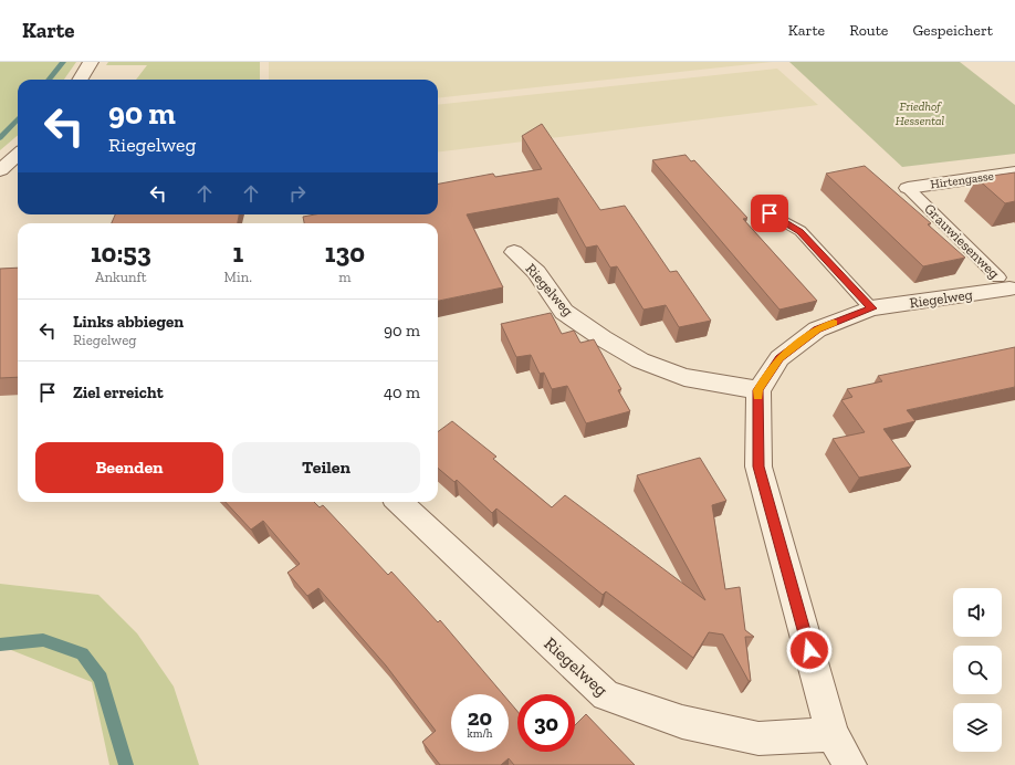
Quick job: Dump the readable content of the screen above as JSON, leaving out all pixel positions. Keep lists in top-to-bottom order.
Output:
{
  "streets": {
    "street": ["Hirtengasse", "Riegelweg"],
    "lane": ["Grauwiesenweg"]
  },
  "crossings": [
    ["Hirtengasse", "Grauwiesenweg"],
    ["Grauwiesenweg", "Riegelweg"]
  ],
  "parks": ["Friedhof Hessental"],
  "page": {
    "header": "Karte",
    "nav": ["Karte", "Route", "Gespeichert"],
    "turn": ["90 m", "Riegelweg"],
    "eta": [
      "10:53",
      "Ankunft",
      "1",
      "Min.",
      "130",
      "m"
    ],
    "list": [
      {
        "name": "Links abbiegen",
        "note": "Riegelweg",
        "value": "90 m"
      },
      {
        "name": "Ziel erreicht",
        "value": "40 m"
      }
    ],
    "buttons": ["Beenden", "Teilen"],
    "speed": "20 km/h",
    "limit": "30"
  }
}
